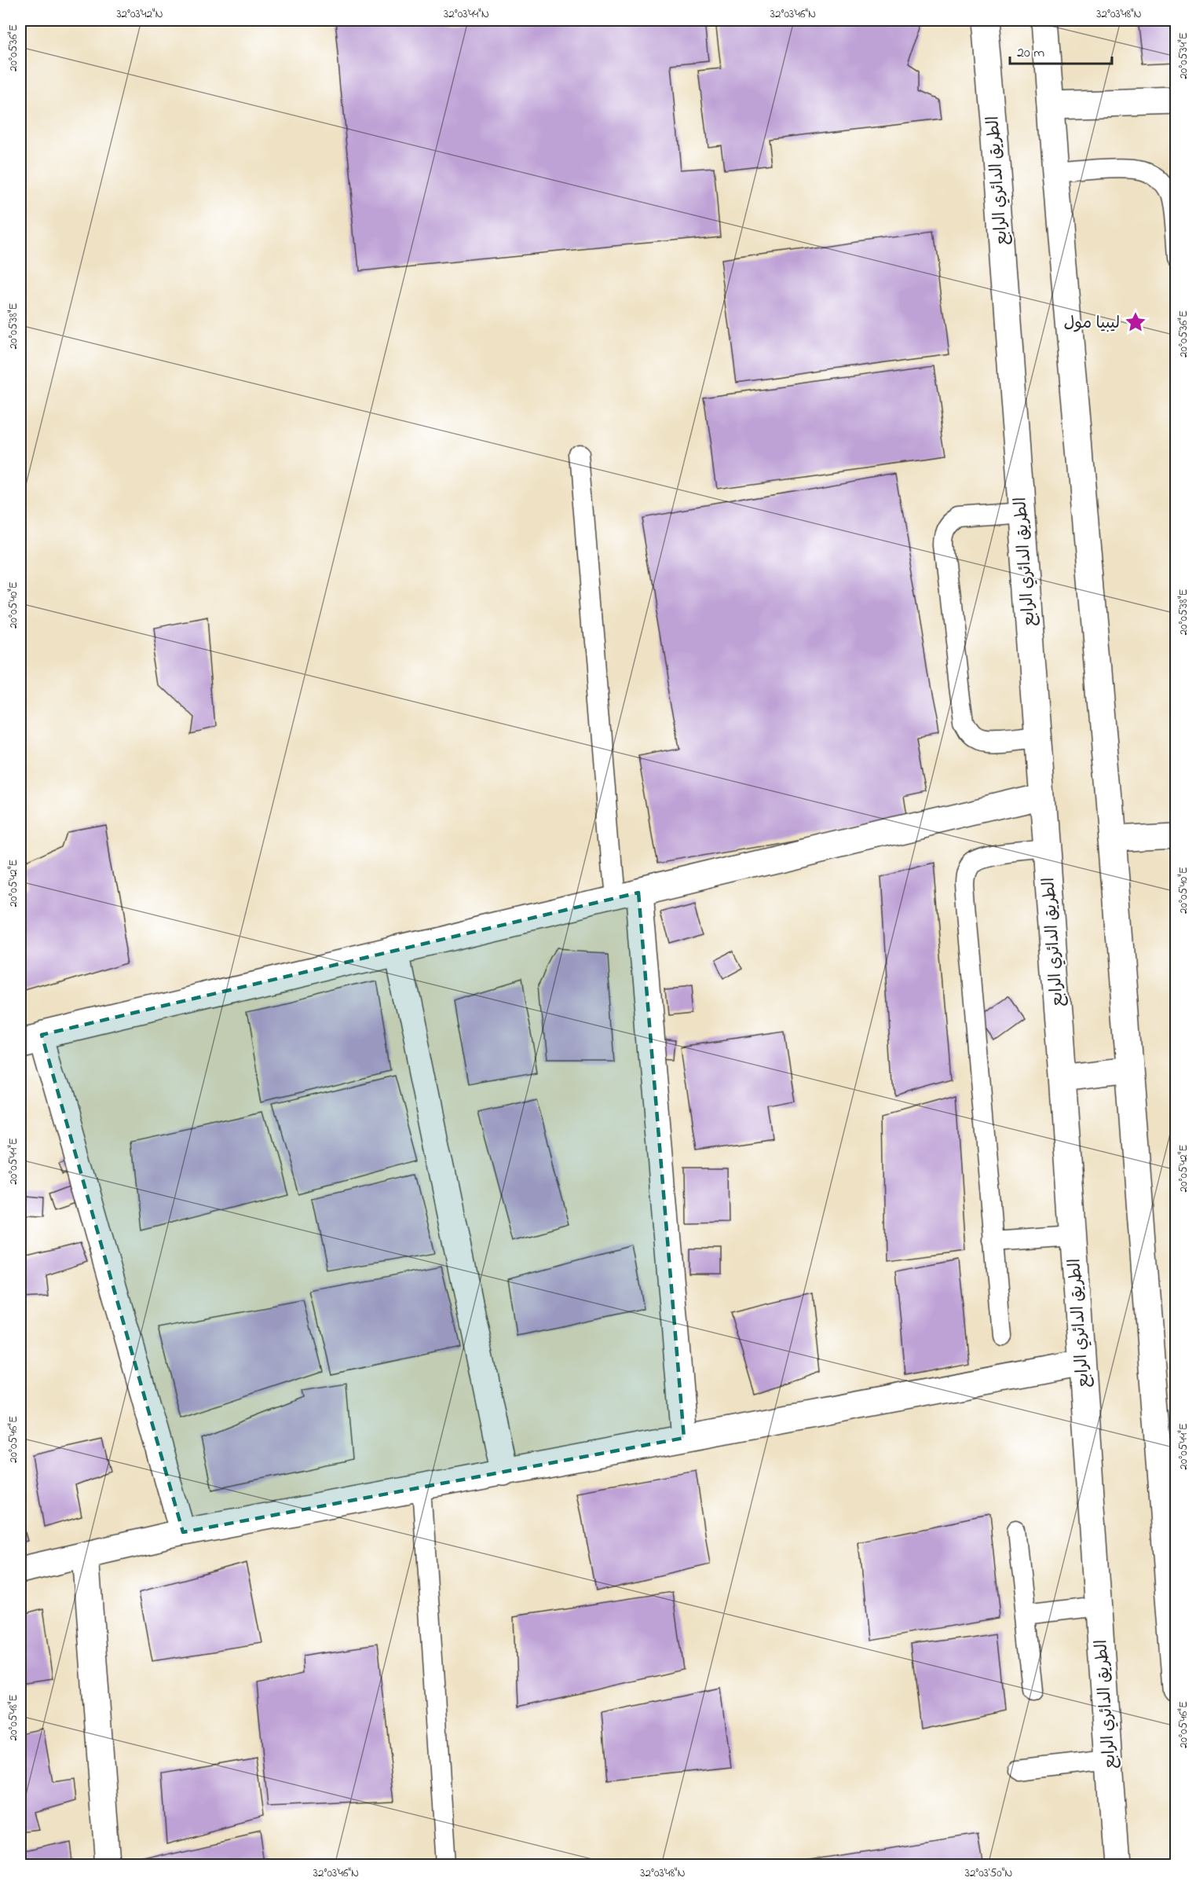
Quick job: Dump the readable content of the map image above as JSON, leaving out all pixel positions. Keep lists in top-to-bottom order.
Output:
{
  "streets": {
    "street": ["الطريق الدائري الرابع"]
  },
  "places": {
    "place": ["ليبيا مول"]
  },
  "scale_bar": "20 m",
  "coordinates": [
    "32°03'42\"N",
    "32°03'44\"N",
    "32°03'46\"N",
    "32°03'48\"N",
    "20°05'36\"E",
    "20°05'34\"E",
    "20°05'38\"E",
    "20°05'40\"E",
    "20°05'42\"E",
    "20°05'44\"E",
    "20°05'46\"E",
    "20°05'48\"E",
    "32°03'50\"N"
  ]
}
